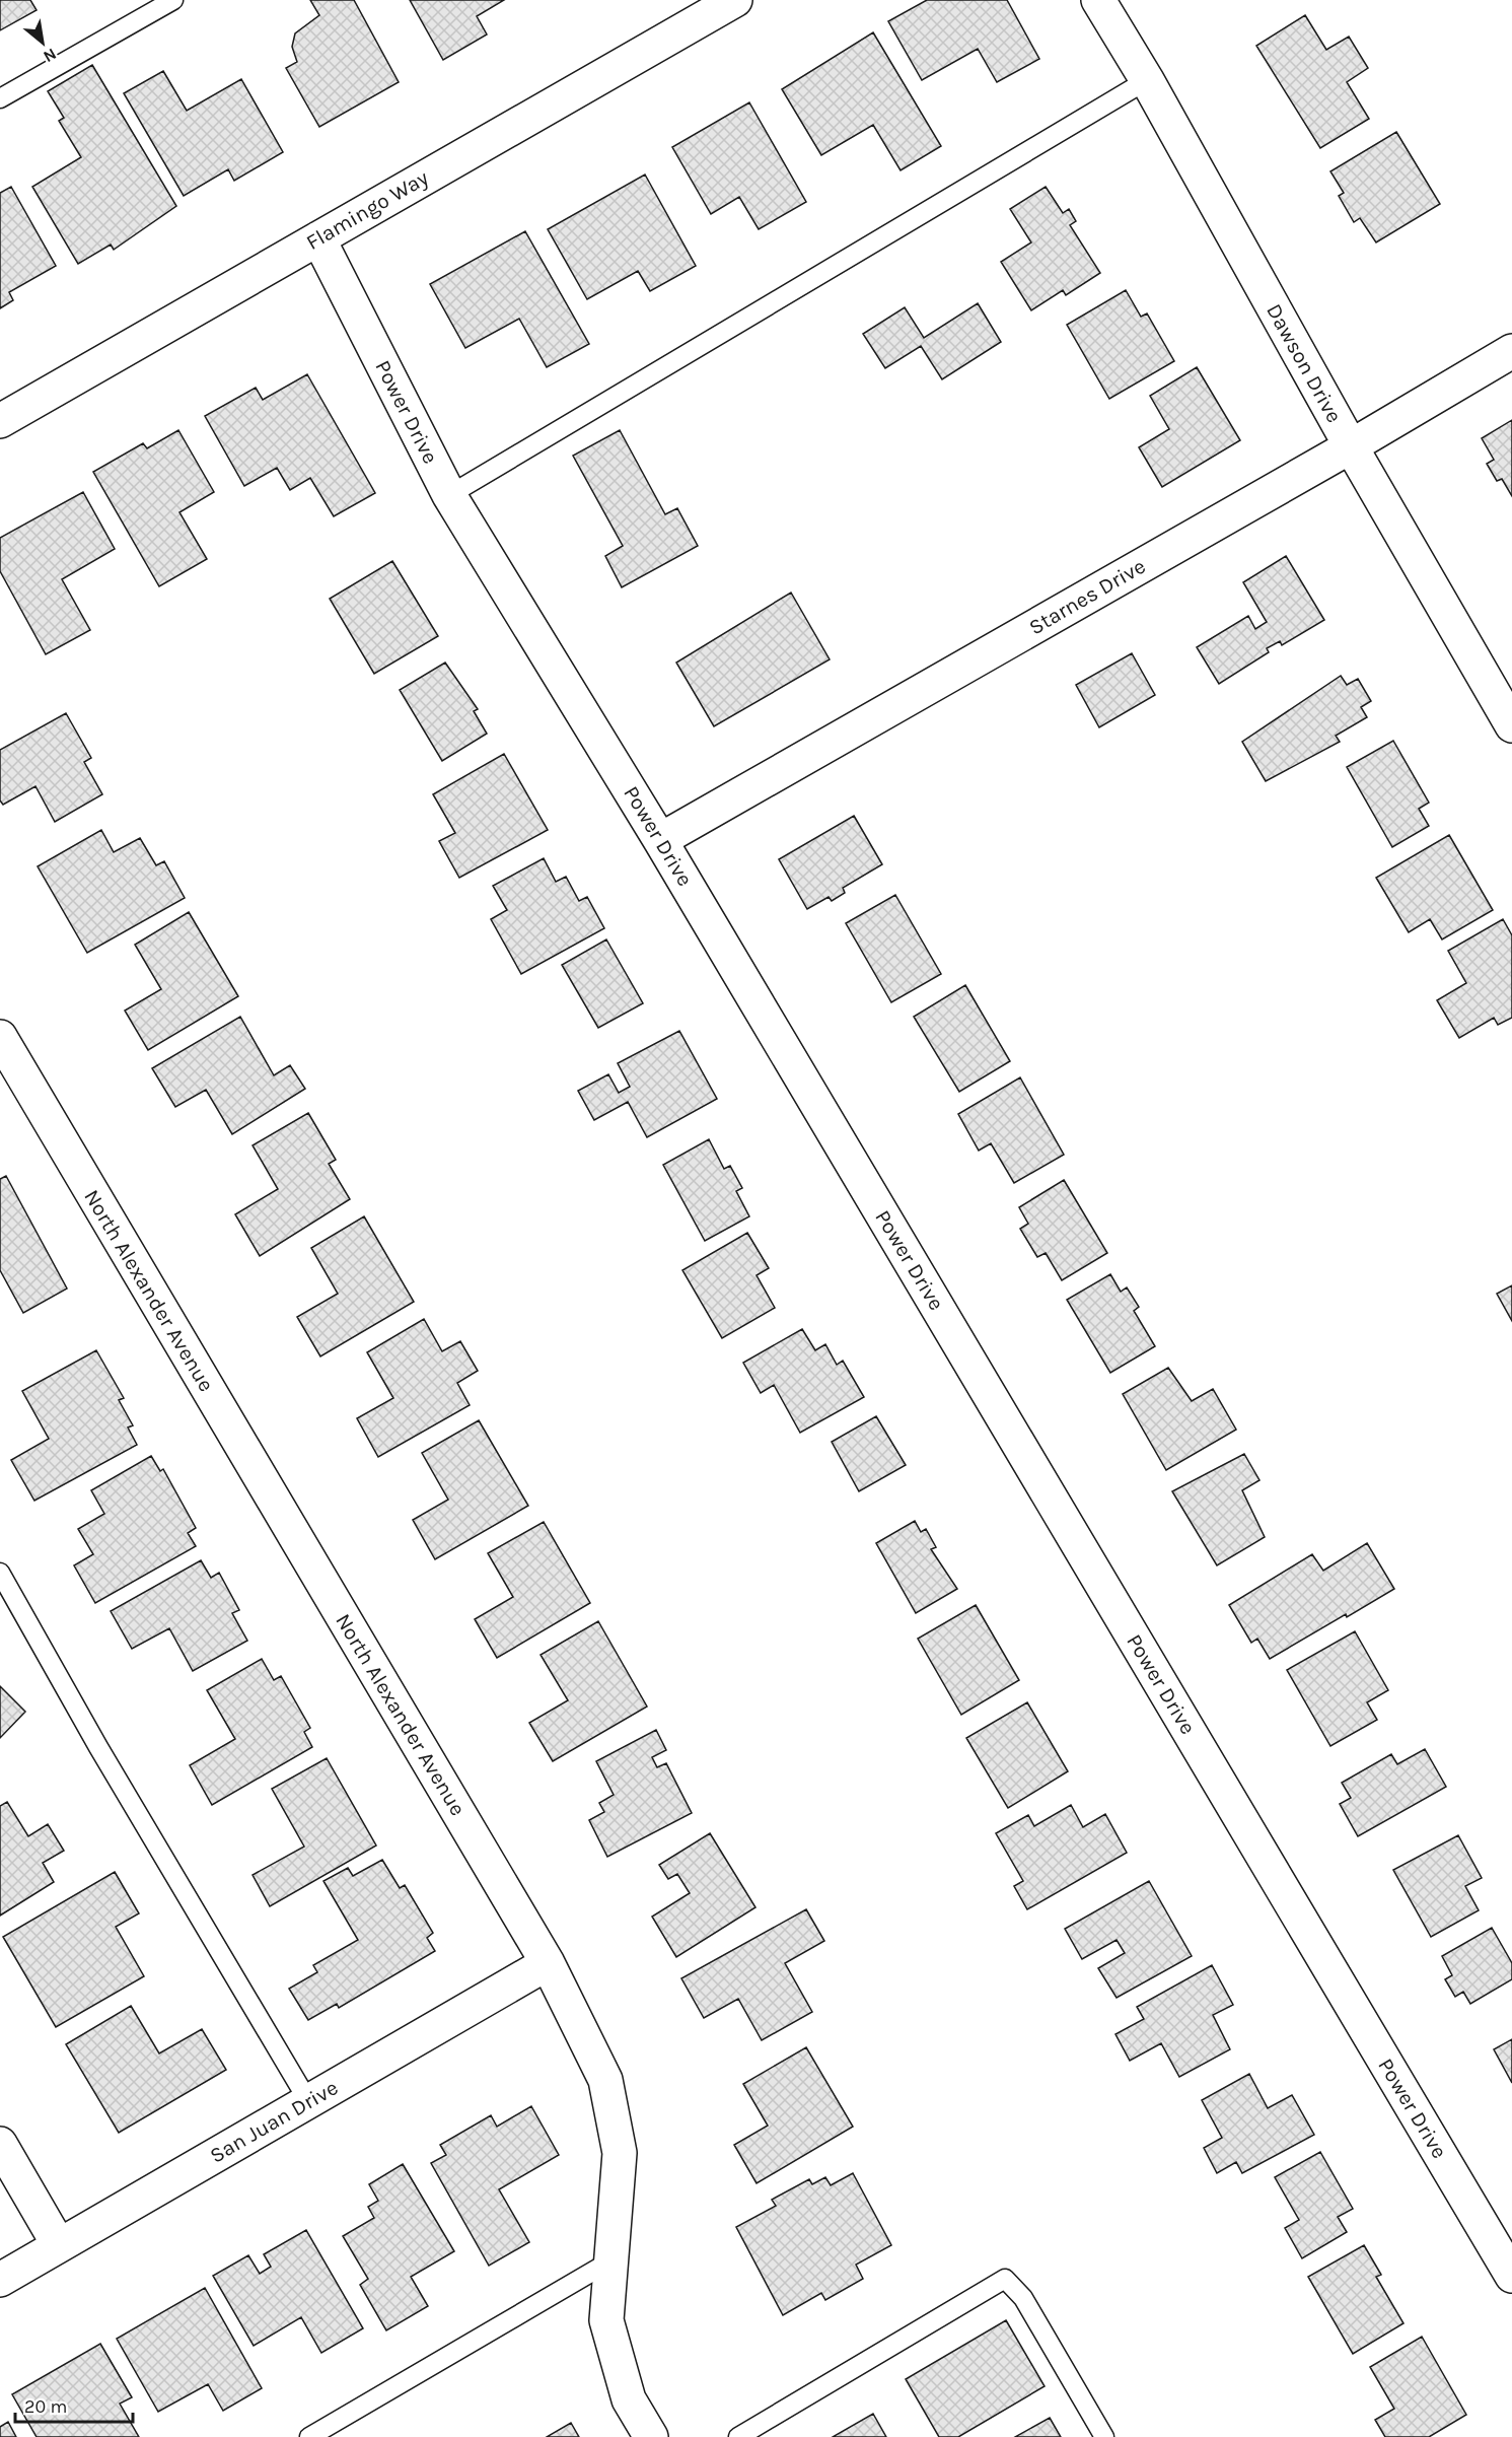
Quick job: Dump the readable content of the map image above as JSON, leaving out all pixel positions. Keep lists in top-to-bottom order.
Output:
{
  "streets": {
    "street": [
      "Flamingo Way",
      "Dawson Drive",
      "Power Drive",
      "Starnes Drive",
      "North Alexander Avenue",
      "San Juan Drive"
    ]
  },
  "crossings": [
    ["Flamingo Way", "Power Drive"],
    ["Dawson Drive", "Starnes Drive"],
    ["Power Drive", "Starnes Drive"],
    ["North Alexander Avenue", "San Juan Drive"]
  ],
  "scale_bar": "20 m",
  "north": "bottom right"
}
